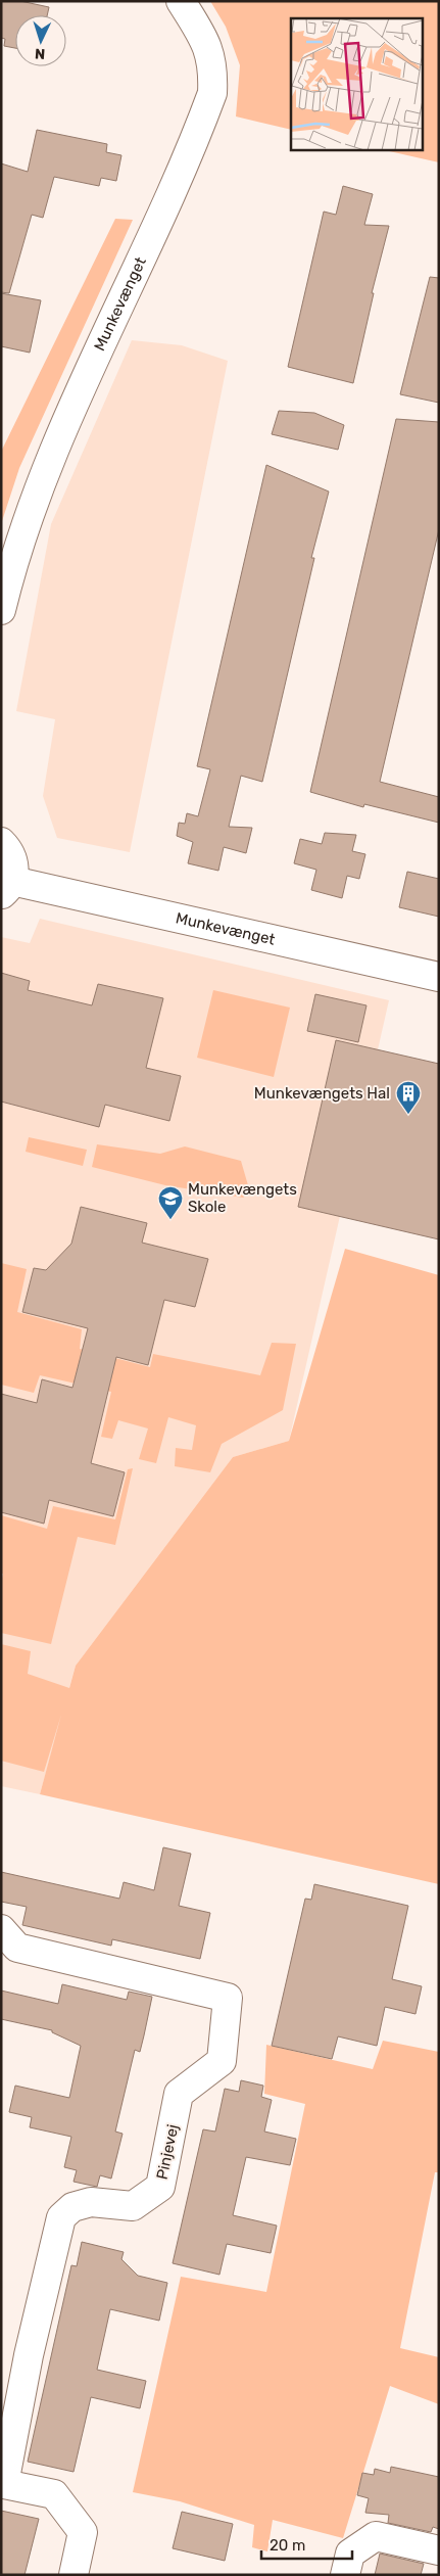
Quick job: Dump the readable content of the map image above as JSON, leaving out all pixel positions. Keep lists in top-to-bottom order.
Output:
{
  "streets": {
    "street": ["Munkevænget", "Pinjevej"]
  },
  "places": {
    "building": ["Munkevængets Hal"],
    "school or university": ["Munkevængets Skole"]
  },
  "scale_bar": "20 m",
  "north": "bottom"
}
